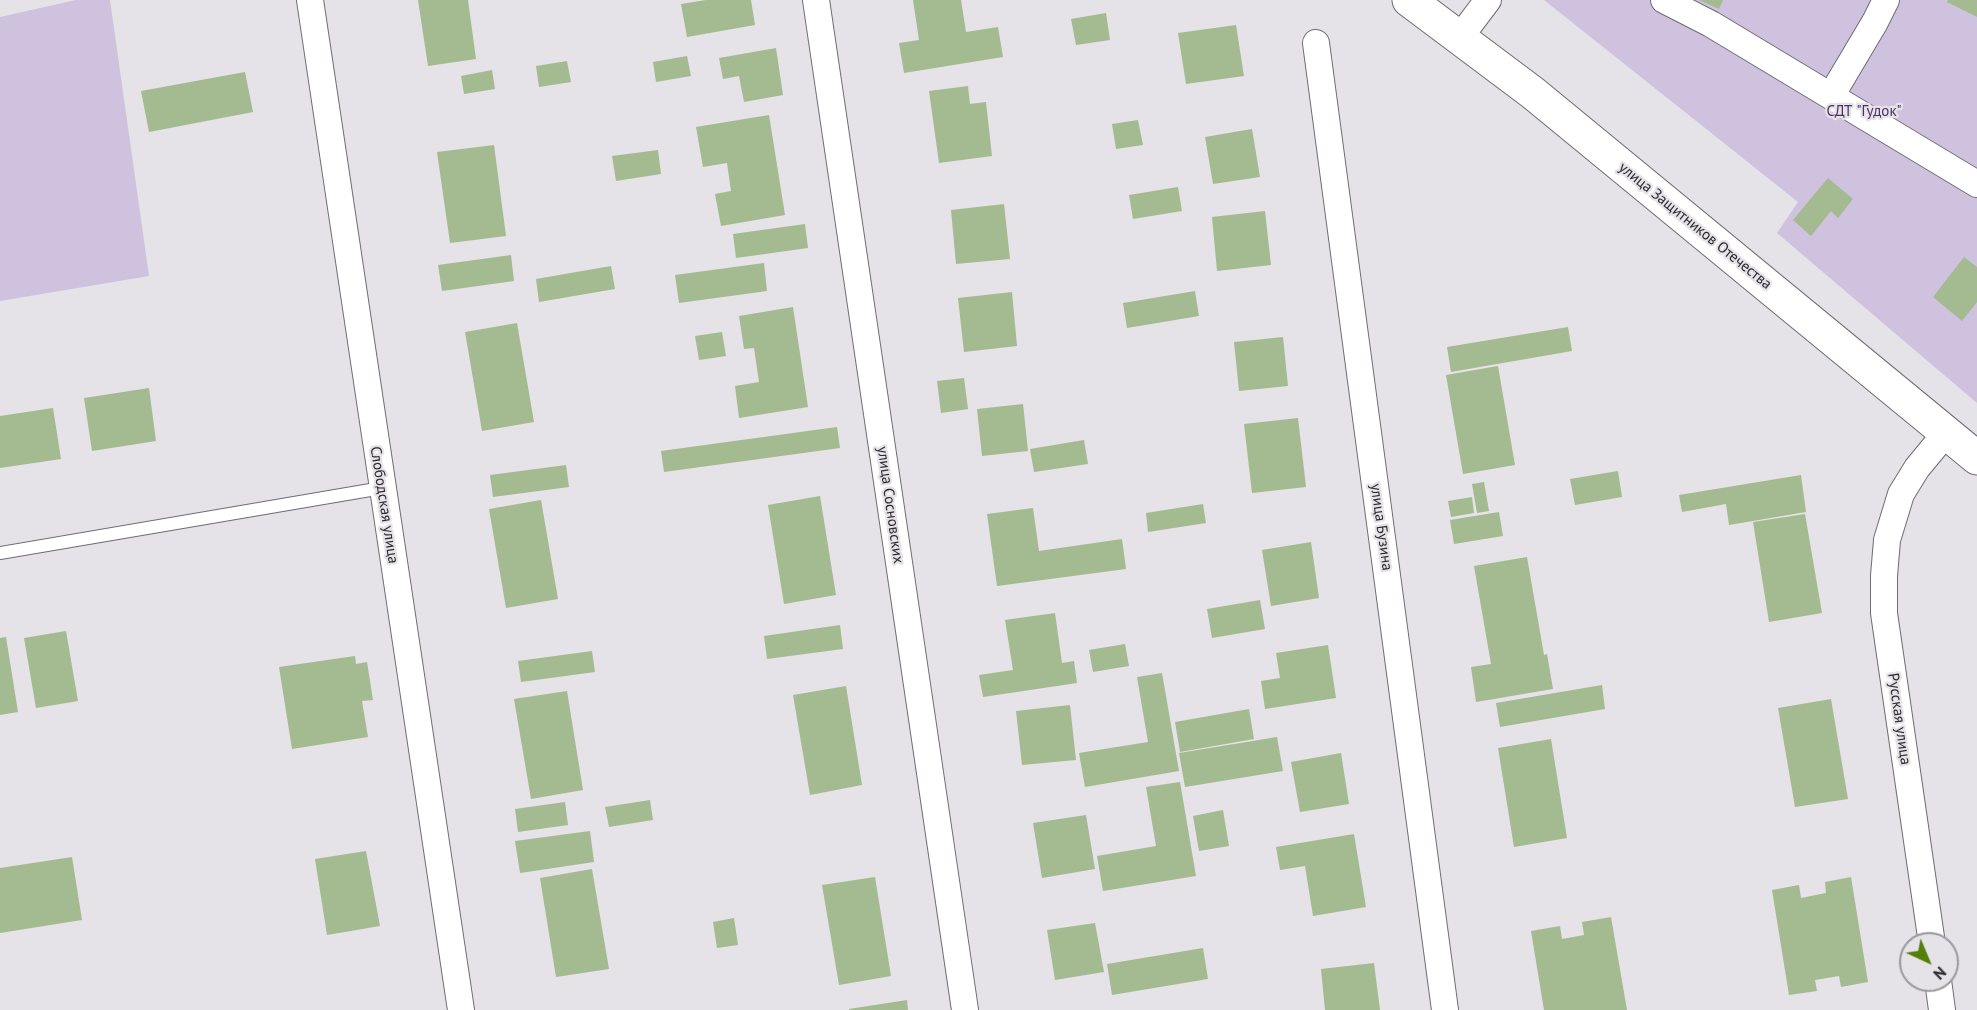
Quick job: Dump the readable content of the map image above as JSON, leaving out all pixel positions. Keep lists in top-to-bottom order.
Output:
{
  "streets": {
    "main road": ["улица Защитников Отечества"],
    "street": [
      "Слободская улица",
      "улица Сосновских",
      "улица Бузина",
      "Русская улица"
    ]
  },
  "crossings": [
    ["улица Защитников Отечества", "Русская улица"]
  ],
  "parks": ["СДТ \"Гудок\""],
  "north": "bottom right"
}
